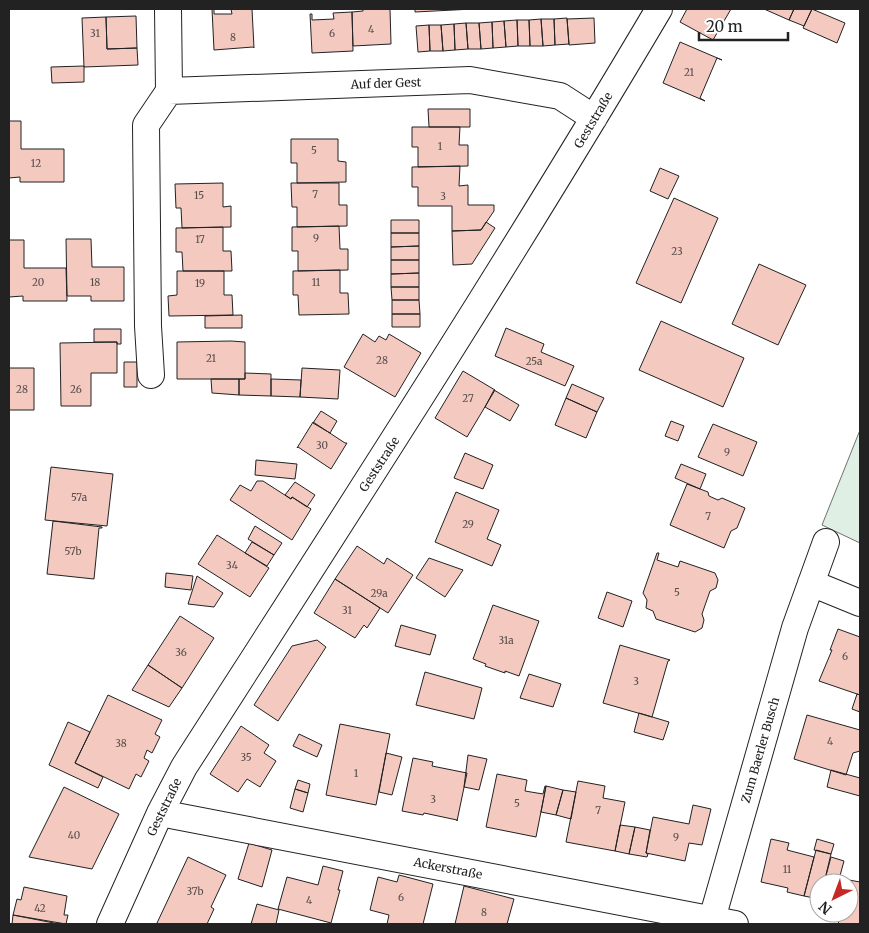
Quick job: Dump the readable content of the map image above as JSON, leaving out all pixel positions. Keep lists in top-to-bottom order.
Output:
{
  "streets": {
    "street": [
      "Auf der Gest",
      "Geststraße",
      "Zum Baerler Busch",
      "Ackerstraße"
    ]
  },
  "crossings": [
    ["Auf der Gest", "Geststraße"],
    ["Geststraße", "Ackerstraße"],
    ["Zum Baerler Busch", "Ackerstraße"]
  ],
  "house_numbers": [
    "4",
    "31",
    "6",
    "8",
    "21",
    "1",
    "5",
    "12",
    "7",
    "15",
    "3",
    "9",
    "17",
    "23",
    "20",
    "18",
    "11",
    "19",
    "21",
    "28",
    "25a",
    "28",
    "26",
    "27",
    "30",
    "9",
    "57a",
    "7",
    "29",
    "57b",
    "34",
    "5",
    "29a",
    "31",
    "31a",
    "36",
    "6",
    "3",
    "4",
    "38",
    "35",
    "1",
    "3",
    "5",
    "7",
    "40",
    "9",
    "11",
    "37b",
    "6",
    "4",
    "42",
    "8"
  ],
  "scale_bar": "20 m",
  "north": "bottom left"
}
